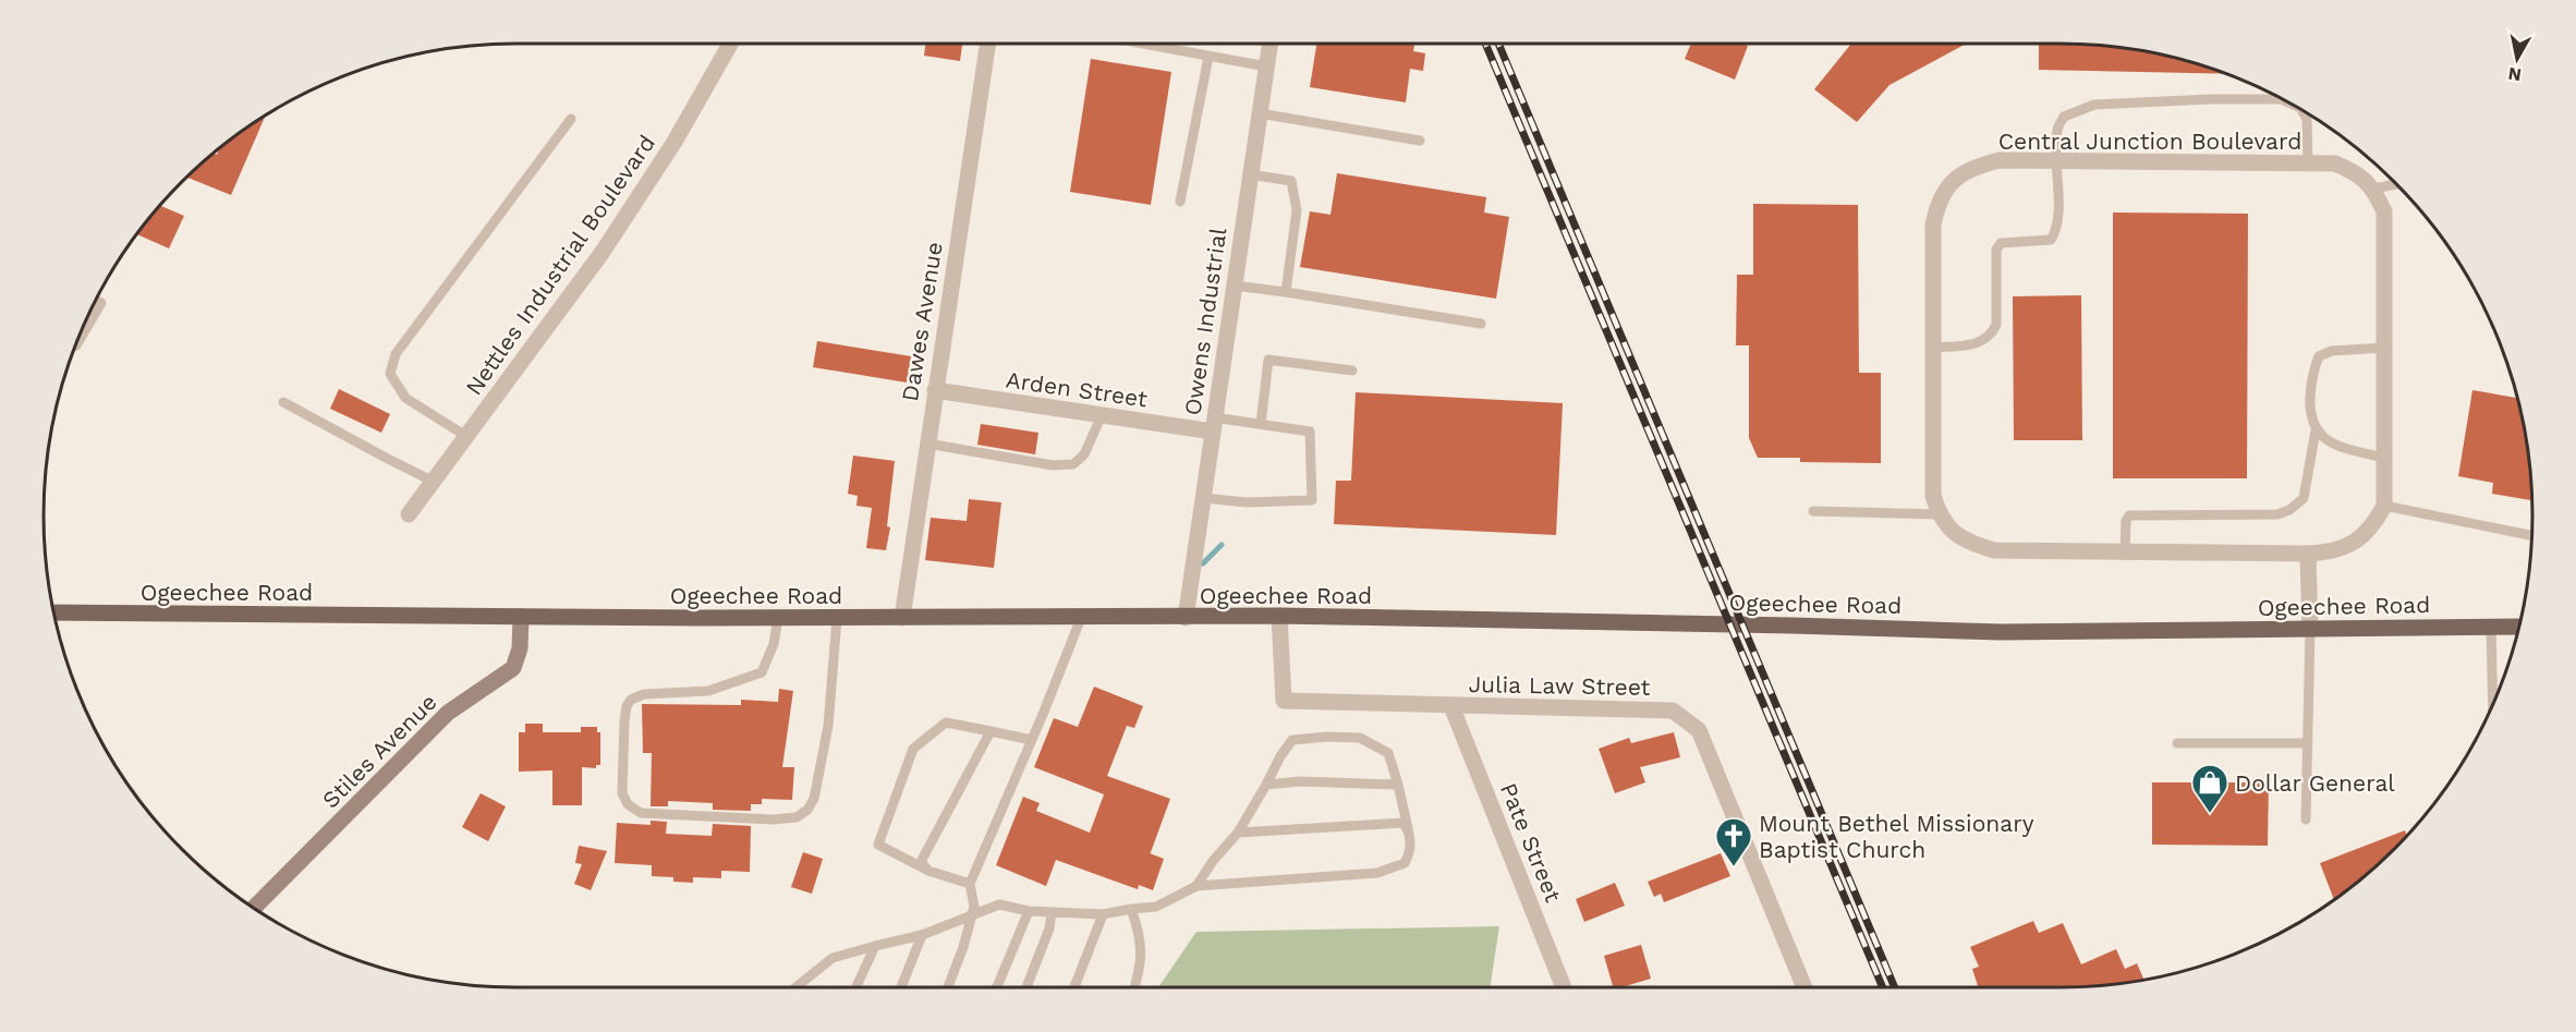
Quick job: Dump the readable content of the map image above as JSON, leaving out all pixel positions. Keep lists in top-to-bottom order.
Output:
{
  "streets": {
    "main road": ["Ogeechee Road"],
    "street": [
      "Central Junction Boulevard",
      "Nettles Industrial Boulevard",
      "Dawes Avenue",
      "Owens Industrial",
      "Arden Street",
      "Julia Law Street",
      "Stiles Avenue",
      "Pate Street"
    ]
  },
  "crossings": [
    ["Dawes Avenue", "Arden Street"],
    ["Dawes Avenue", "Ogeechee Road"],
    ["Owens Industrial", "Arden Street"],
    ["Owens Industrial", "Ogeechee Road"],
    ["Ogeechee Road", "Julia Law Street"],
    ["Ogeechee Road", "Stiles Avenue"],
    ["Julia Law Street", "Pate Street"]
  ],
  "places": {
    "shop": ["Dollar General"],
    "church": ["Mount Bethel Missionary Baptist Church"]
  },
  "north": "bottom"
}
